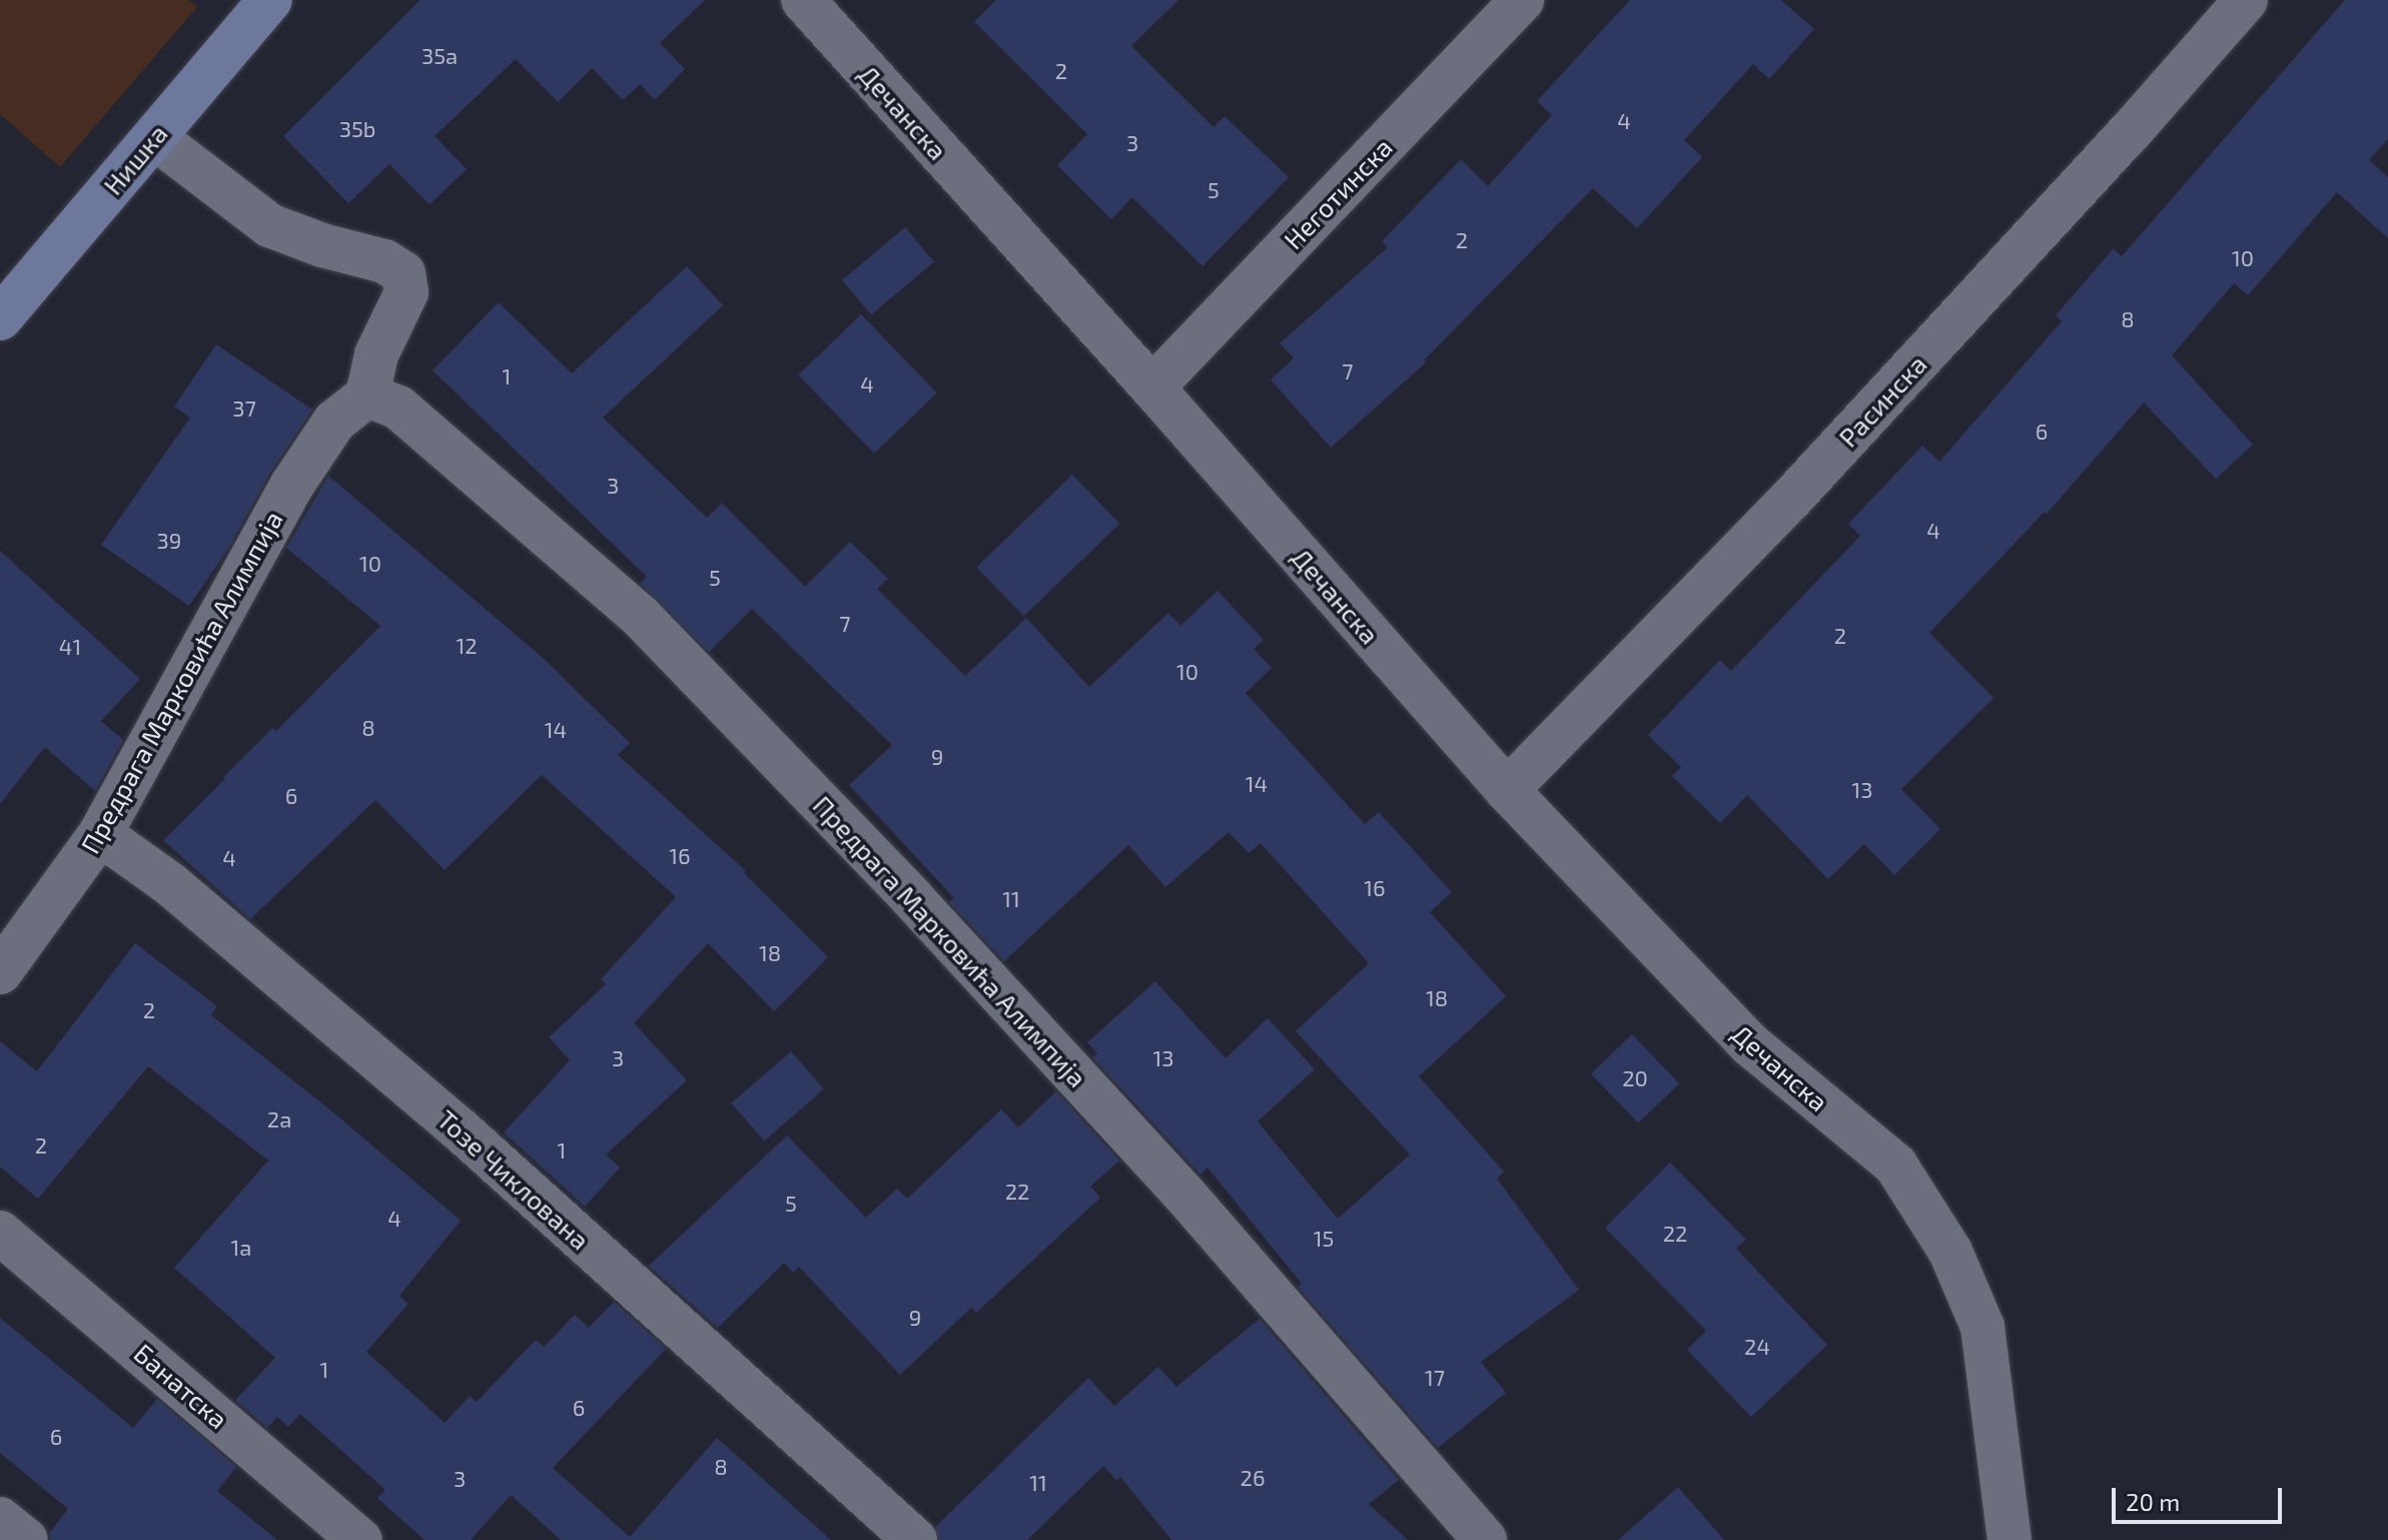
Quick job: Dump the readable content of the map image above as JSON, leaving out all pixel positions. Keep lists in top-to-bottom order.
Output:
{
  "streets": {
    "main road": ["Нишка"],
    "street": [
      "Дечанска",
      "Неготинска",
      "Расинска",
      "Предрага Марковића Алимпија",
      "Тозе Чиклована",
      "Банатска"
    ]
  },
  "crossings": [
    ["Дечанска", "Неготинска"],
    ["Дечанска", "Расинска"],
    ["Предрага Марковића Алимпија", "Тозе Чиклована"]
  ],
  "house_numbers": [
    "35a",
    "2",
    "4",
    "35b",
    "3",
    "5",
    "2",
    "10",
    "8",
    "7",
    "1",
    "4",
    "37",
    "6",
    "3",
    "4",
    "39",
    "10",
    "5",
    "7",
    "2",
    "12",
    "41",
    "10",
    "8",
    "14",
    "9",
    "14",
    "13",
    "6",
    "16",
    "4",
    "16",
    "11",
    "18",
    "18",
    "2",
    "3",
    "13",
    "20",
    "2a",
    "2",
    "1",
    "22",
    "5",
    "4",
    "22",
    "15",
    "1a",
    "9",
    "24",
    "1",
    "17",
    "6",
    "6",
    "8",
    "26",
    "3",
    "11"
  ],
  "scale_bar": "20 m"
}
